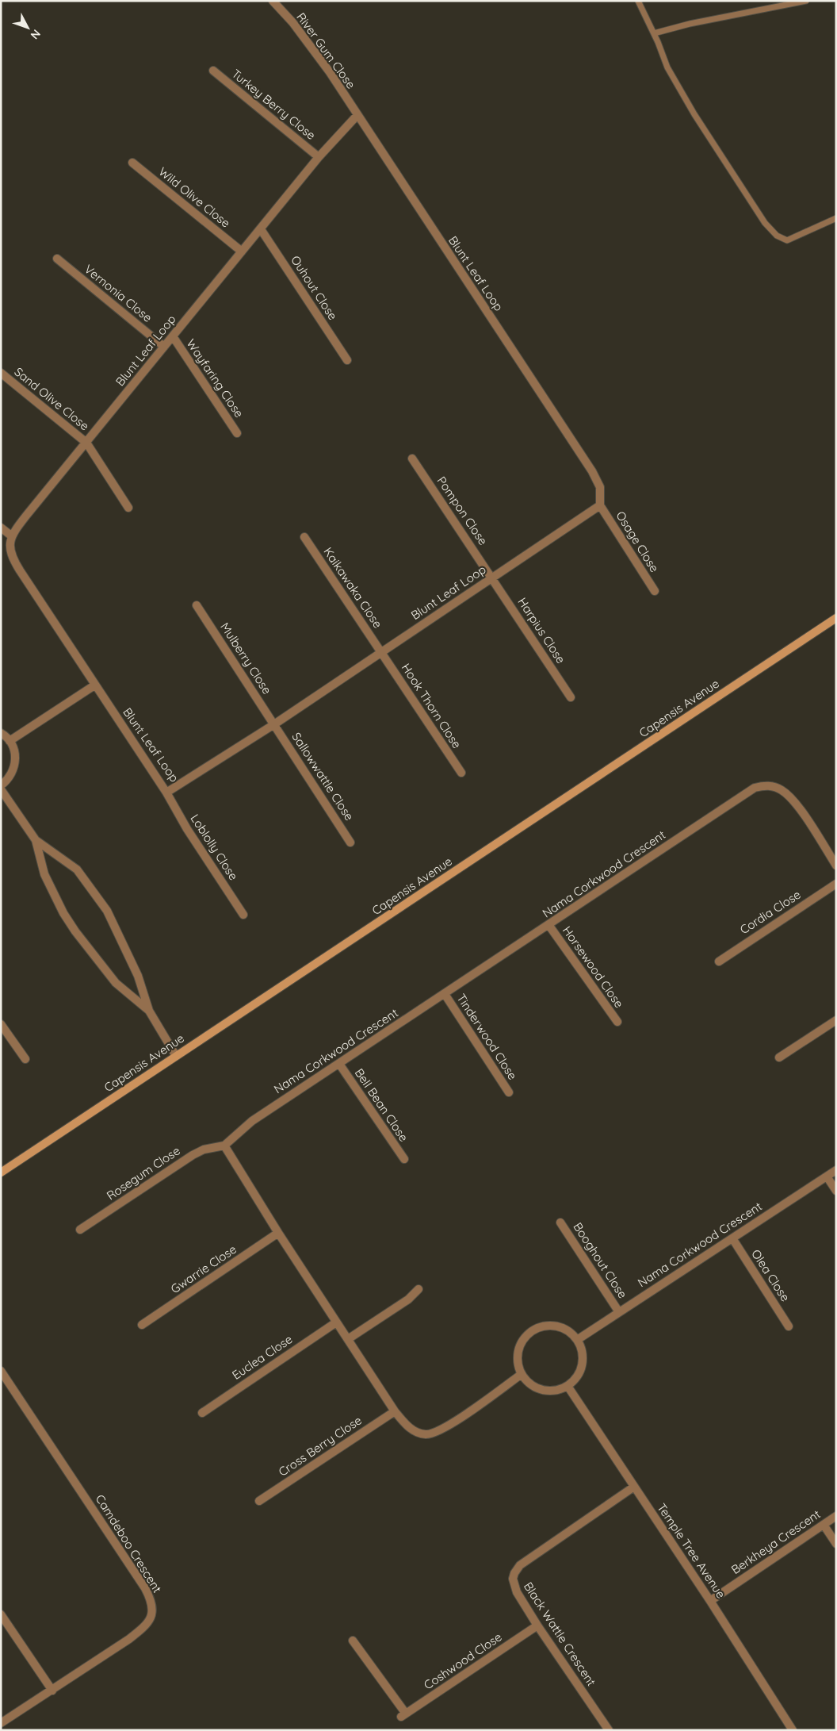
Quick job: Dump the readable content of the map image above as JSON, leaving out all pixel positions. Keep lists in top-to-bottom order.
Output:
{
  "streets": {
    "street": [
      "River Gum Close",
      "Turkey Berry Close",
      "Wild Olive Close",
      "Blunt Leaf Loop",
      "Ouhout Close",
      "Vernonia Close",
      "Wayfaring Close",
      "Sand Olive Close",
      "Pompon Close",
      "Osage Close",
      "Kaikawaka Close",
      "Harpius Close",
      "Mulberry Close",
      "Hook Thorn Close",
      "Capensis Avenue",
      "Sallowwattle Close",
      "Loblolly Close",
      "Nama Corkwood Crescent",
      "Cordia Close",
      "Horsewood Close",
      "Tinderwood Close",
      "Bell Bean Close",
      "Rosegum Close",
      "Booghout Close",
      "Gwarrie Close",
      "Olea Close",
      "Euclea Close",
      "Cross Berry Close",
      "Berkheya Crescent",
      "Camdeboo Crescent",
      "Temple Tree Avenue",
      "Black Wattle Crescent",
      "Coshwood Close"
    ]
  },
  "crossings": [
    ["River Gum Close", "Blunt Leaf Loop"],
    ["Turkey Berry Close", "Blunt Leaf Loop"],
    ["Wild Olive Close", "Blunt Leaf Loop"],
    ["Blunt Leaf Loop", "Ouhout Close"],
    ["Blunt Leaf Loop", "Vernonia Close"],
    ["Blunt Leaf Loop", "Wayfaring Close"],
    ["Blunt Leaf Loop", "Sand Olive Close"],
    ["Blunt Leaf Loop", "Pompon Close"],
    ["Blunt Leaf Loop", "Osage Close"],
    ["Blunt Leaf Loop", "Kaikawaka Close"],
    ["Blunt Leaf Loop", "Harpius Close"],
    ["Blunt Leaf Loop", "Mulberry Close"],
    ["Blunt Leaf Loop", "Hook Thorn Close"],
    ["Blunt Leaf Loop", "Sallowwattle Close"],
    ["Blunt Leaf Loop", "Loblolly Close"],
    ["Pompon Close", "Harpius Close"],
    ["Kaikawaka Close", "Hook Thorn Close"],
    ["Mulberry Close", "Sallowwattle Close"],
    ["Nama Corkwood Crescent", "Horsewood Close"],
    ["Nama Corkwood Crescent", "Tinderwood Close"],
    ["Nama Corkwood Crescent", "Bell Bean Close"],
    ["Nama Corkwood Crescent", "Rosegum Close"],
    ["Nama Corkwood Crescent", "Booghout Close"],
    ["Nama Corkwood Crescent", "Olea Close"],
    ["Nama Corkwood Crescent", "Temple Tree Avenue"],
    ["Berkheya Crescent", "Temple Tree Avenue"],
    ["Temple Tree Avenue", "Black Wattle Crescent"],
    ["Black Wattle Crescent", "Coshwood Close"]
  ],
  "north": "bottom right"
}
